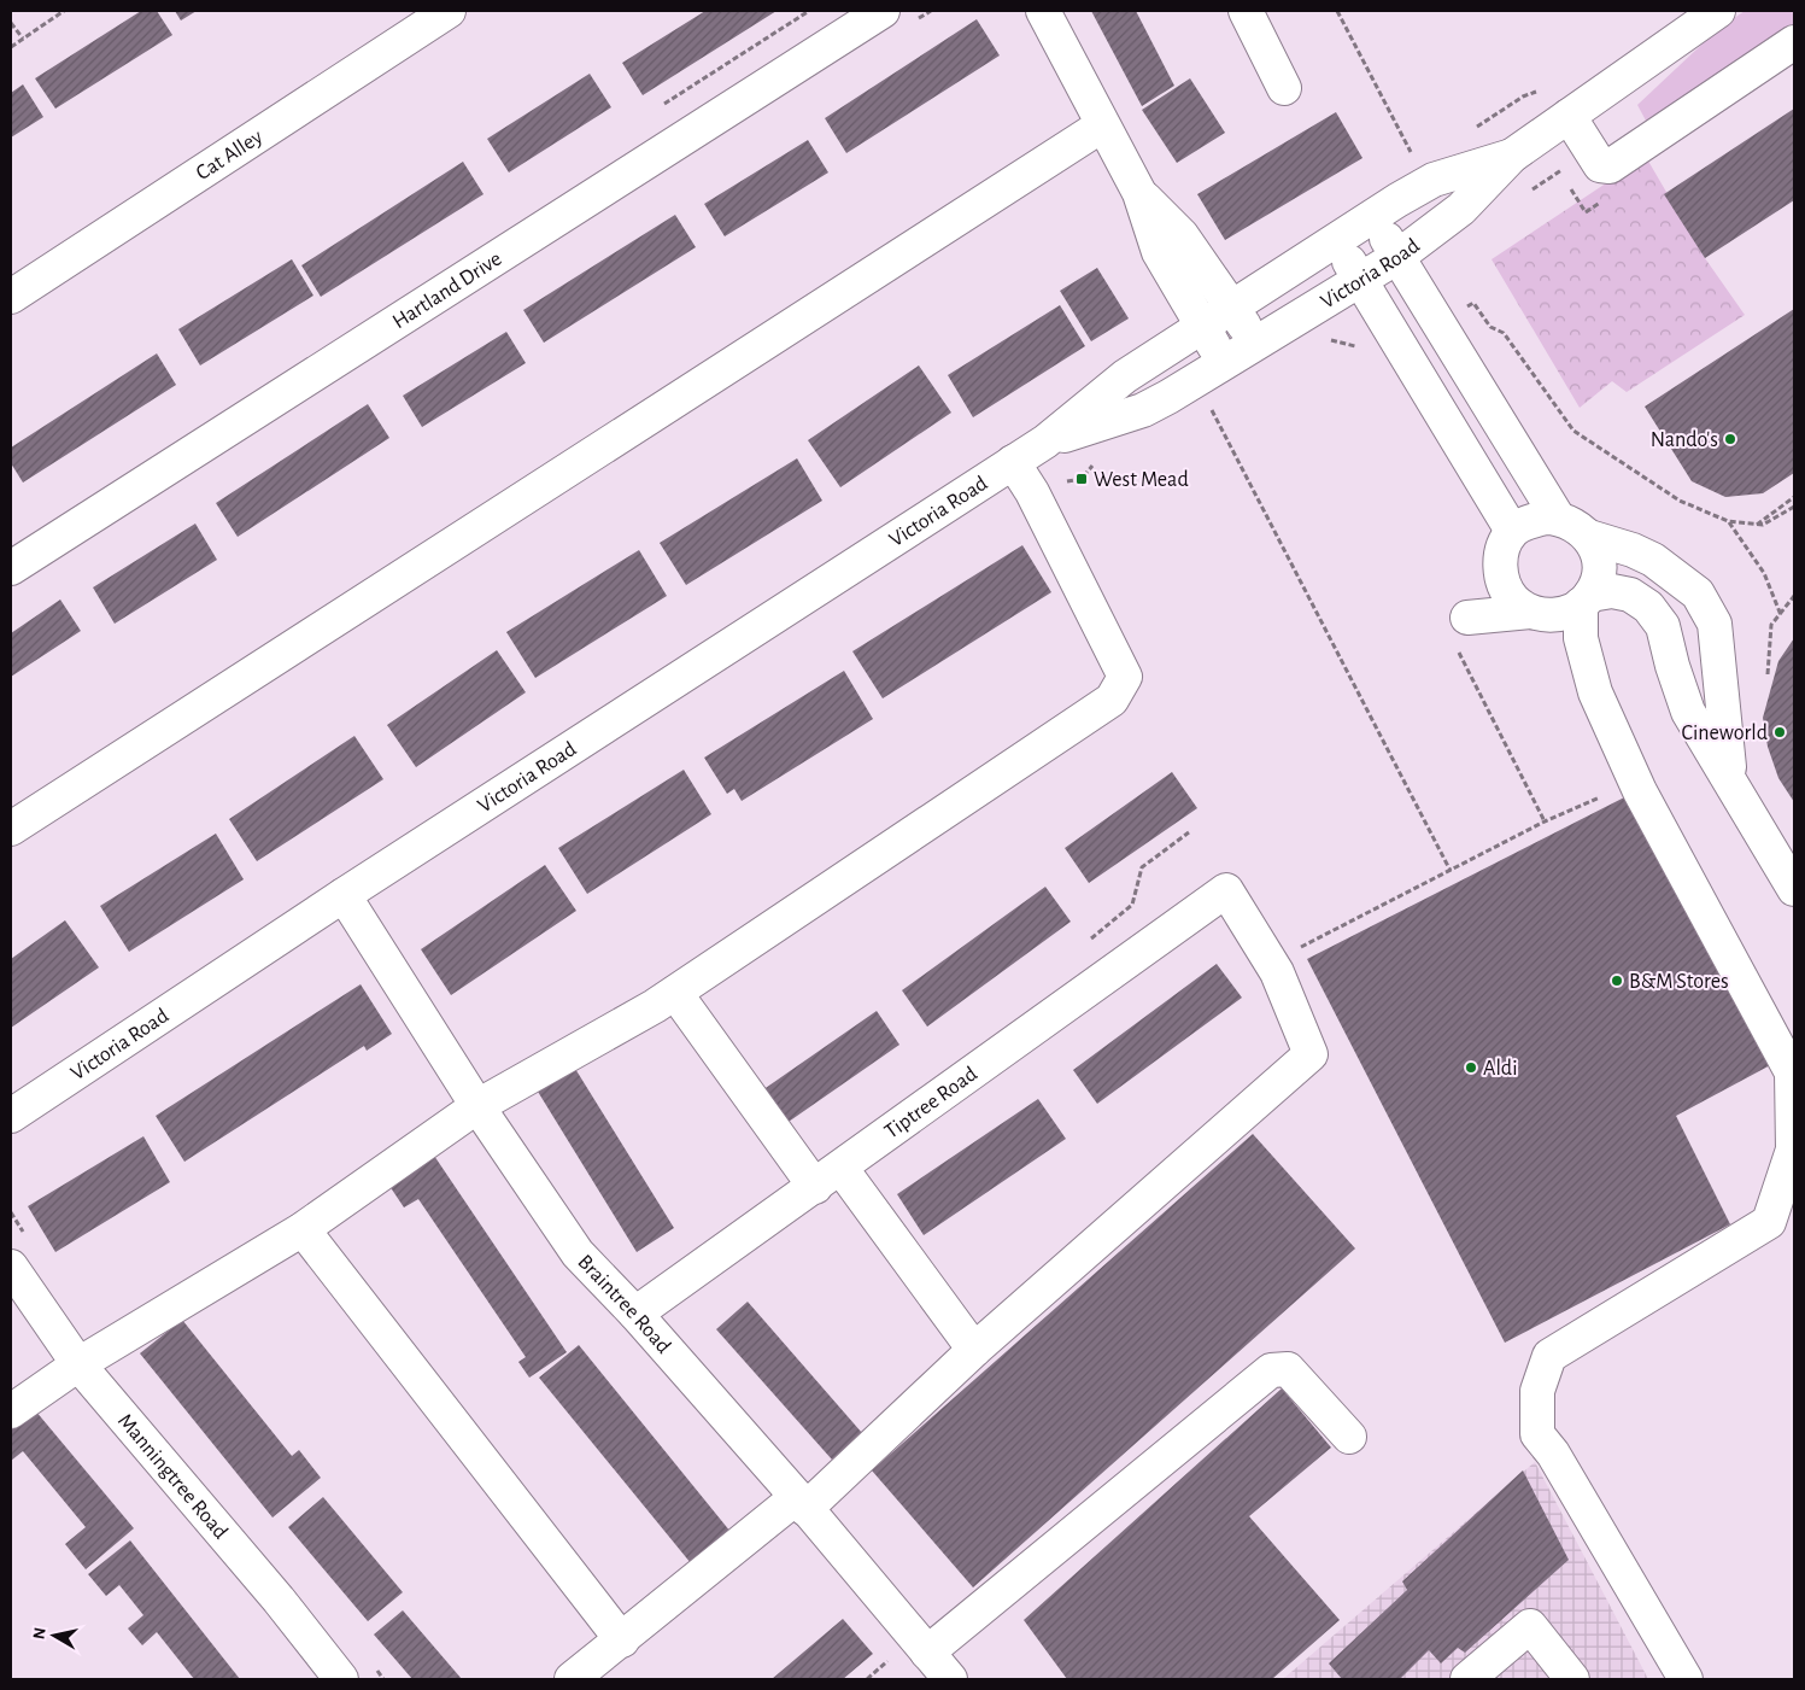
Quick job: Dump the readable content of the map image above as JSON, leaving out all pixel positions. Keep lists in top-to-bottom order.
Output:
{
  "streets": {
    "street": [
      "Cat Alley",
      "Victoria Road",
      "Hartland Drive",
      "Tiptree Road",
      "Braintree Road",
      "Manningtree Road"
    ]
  },
  "crossings": [
    ["Victoria Road", "Braintree Road"],
    ["Tiptree Road", "Braintree Road"]
  ],
  "places": {
    "other": [
      "Nando's",
      "Cineworld",
      "B&M Stores",
      "Aldi"
    ],
    "transit": ["West Mead"]
  },
  "north": "left"
}
